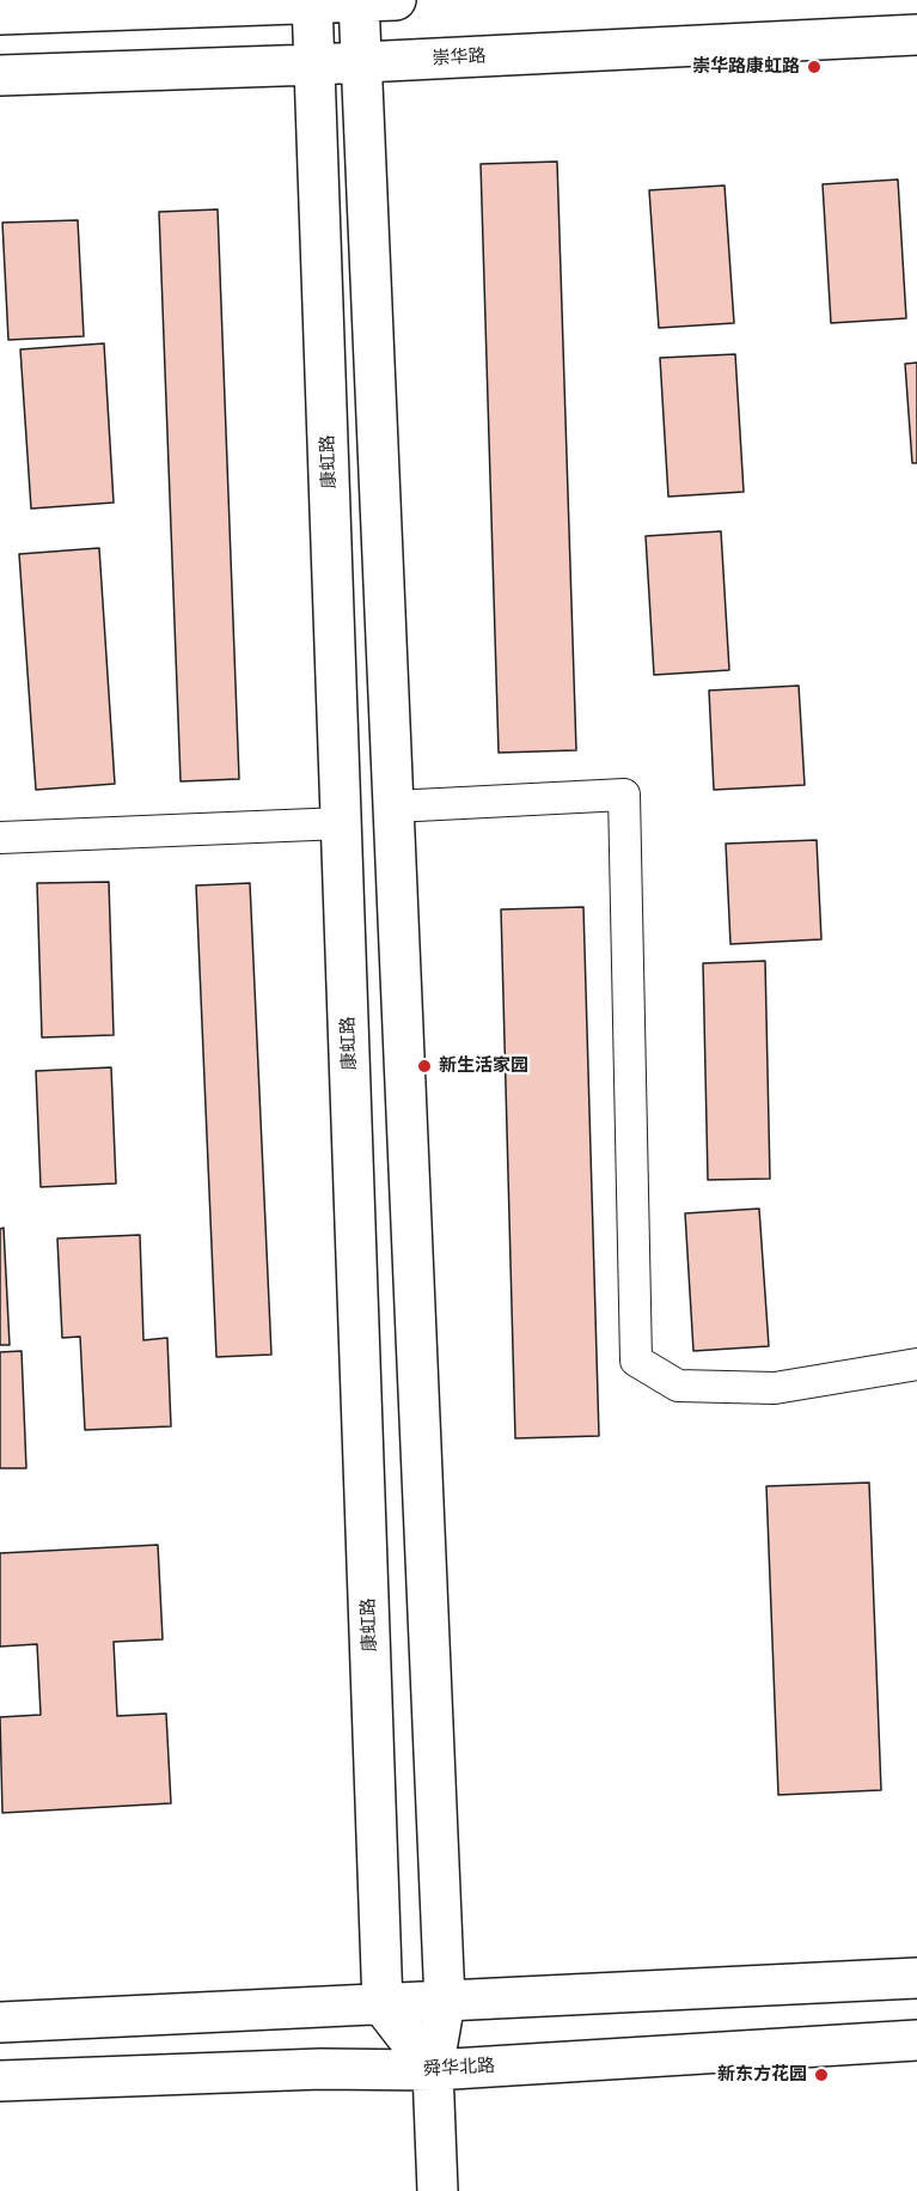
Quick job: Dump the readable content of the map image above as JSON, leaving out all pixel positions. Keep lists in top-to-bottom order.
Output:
{
  "streets": {
    "main road": ["崇华路", "康虹路", "舜华北路"]
  },
  "crossings": [
    ["崇华路", "康虹路"]
  ],
  "places": ["崇华路康虹路", "新生活家园", "新东方花园"]
}
